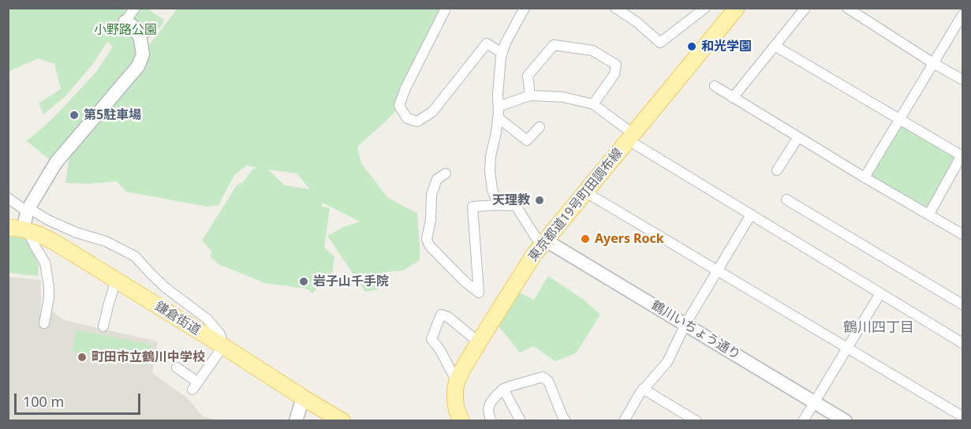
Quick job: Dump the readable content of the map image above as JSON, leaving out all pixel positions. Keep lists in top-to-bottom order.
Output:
{
  "streets": {
    "main road": ["東京都道19号町田調布線", "鎌倉街道"],
    "street": ["鶴川いちょう通り"]
  },
  "crossings": [
    ["東京都道19号町田調布線", "鶴川いちょう通り"]
  ],
  "districts": ["鶴川四丁目"],
  "parks": ["小野路公園"],
  "places": [
    "和光学園",
    "第5駐車場",
    "天理教",
    "Ayers Rock",
    "岩子山千手院",
    "町田市立鶴川中学校"
  ],
  "scale_bar": "100 m"
}
